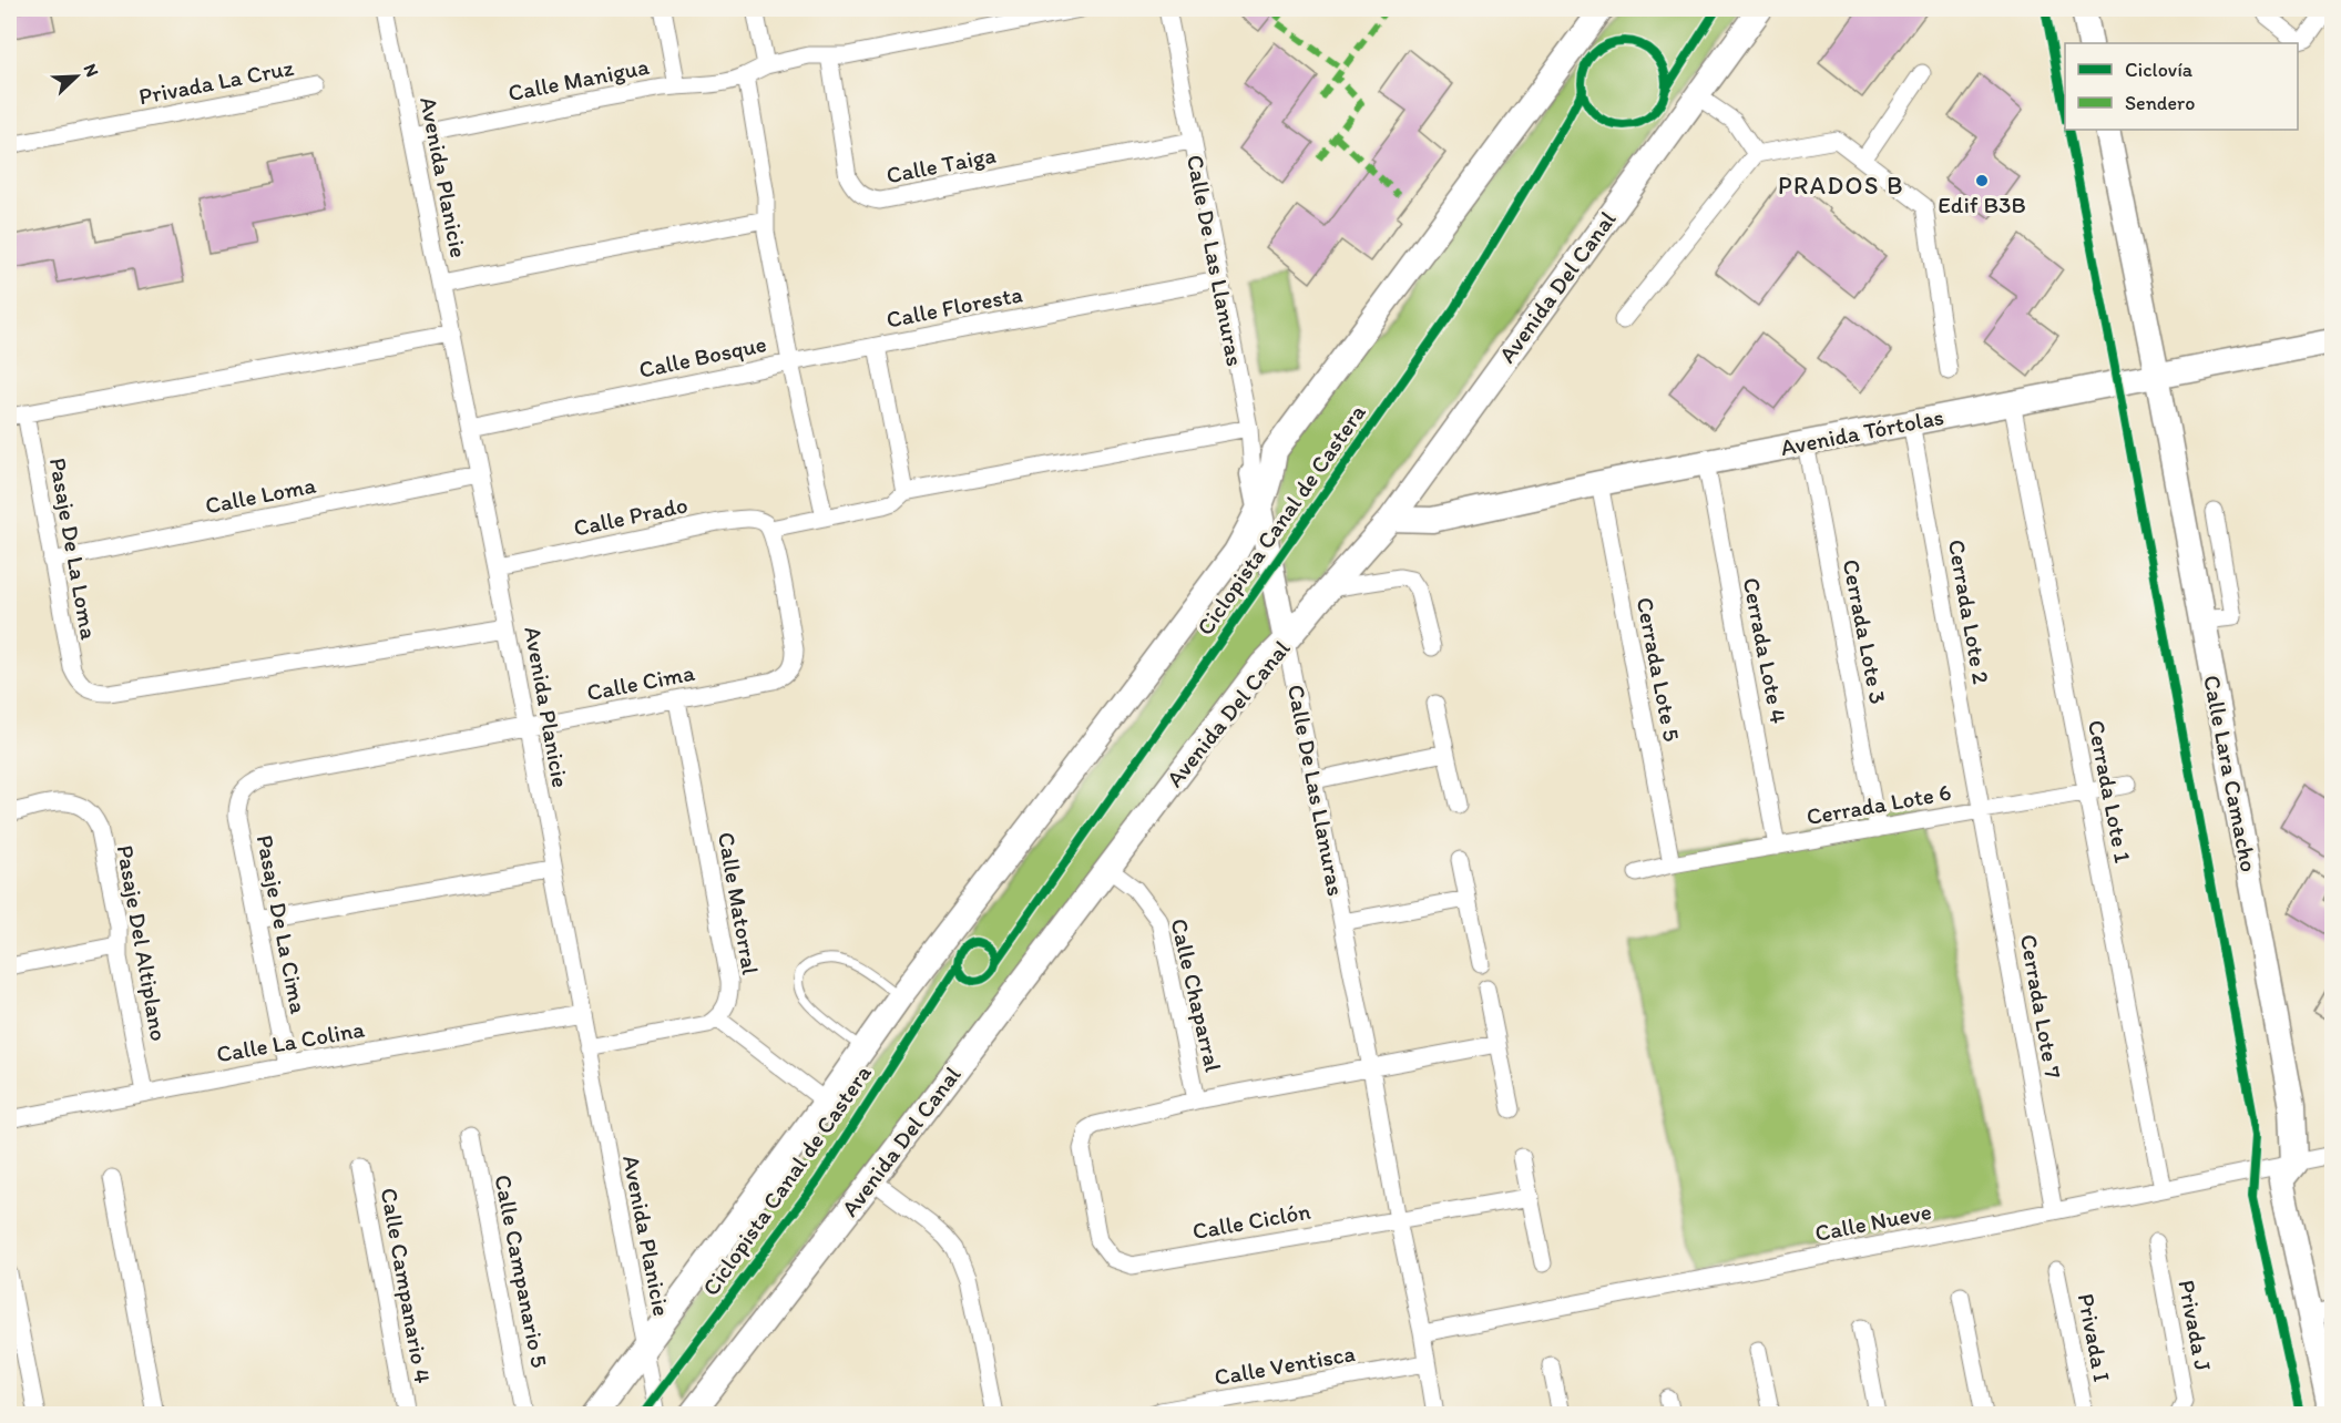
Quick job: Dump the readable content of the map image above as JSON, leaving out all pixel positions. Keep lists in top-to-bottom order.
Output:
{
  "streets": {
    "main road": [
      "Calle De Las Llanuras",
      "Avenida Del Canal",
      "Avenida Tórtolas",
      "Calle Lara Camacho"
    ],
    "street": [
      "Calle Manigua",
      "Privada La Cruz",
      "Calle Taiga",
      "Avenida Planicie",
      "Calle Floresta",
      "Calle Bosque",
      "Calle Loma",
      "Calle Prado",
      "Pasaje De La Loma",
      "Cerrada Lote 2",
      "Cerrada Lote 3",
      "Cerrada Lote 4",
      "Cerrada Lote 5",
      "Calle Cima",
      "Cerrada Lote 1",
      "Cerrada Lote 6",
      "Calle Matorral",
      "Pasaje De La Cima",
      "Pasaje Del Altiplano",
      "Calle Chaparral",
      "Cerrada Lote 7",
      "Calle La Colina",
      "Calle Ciclón",
      "Calle Nueve",
      "Calle Campanario 5",
      "Calle Campanario 4",
      "Privada J",
      "Privada I",
      "Calle Ventisca"
    ],
    "cycle path": ["Ciclopista Canal de Castera"]
  },
  "crossings": [
    ["Calle Manigua", "Avenida Planicie"],
    ["Calle Taiga", "Calle De Las Llanuras"],
    ["Avenida Planicie", "Calle Bosque"],
    ["Avenida Planicie", "Calle Loma"],
    ["Avenida Planicie", "Calle Prado"],
    ["Avenida Planicie", "Pasaje De La Loma"],
    ["Avenida Planicie", "Calle Cima"],
    ["Avenida Planicie", "Calle La Colina"],
    ["Calle De Las Llanuras", "Avenida Del Canal"],
    ["Calle De Las Llanuras", "Calle Floresta"],
    ["Calle De Las Llanuras", "Calle Ciclón"],
    ["Calle De Las Llanuras", "Calle Nueve"],
    ["Calle De Las Llanuras", "Calle Ventisca"],
    ["Avenida Del Canal", "Avenida Tórtolas"],
    ["Avenida Del Canal", "Calle Chaparral"],
    ["Avenida Tórtolas", "Cerrada Lote 2"],
    ["Avenida Tórtolas", "Cerrada Lote 3"],
    ["Avenida Tórtolas", "Cerrada Lote 4"],
    ["Avenida Tórtolas", "Cerrada Lote 5"],
    ["Avenida Tórtolas", "Calle Lara Camacho"],
    ["Avenida Tórtolas", "Cerrada Lote 1"],
    ["Calle Loma", "Pasaje De La Loma"],
    ["Calle Prado", "Calle Cima"],
    ["Cerrada Lote 2", "Cerrada Lote 6"],
    ["Cerrada Lote 2", "Cerrada Lote 7"],
    ["Cerrada Lote 3", "Cerrada Lote 6"],
    ["Cerrada Lote 4", "Cerrada Lote 6"],
    ["Cerrada Lote 5", "Cerrada Lote 6"],
    ["Calle Cima", "Calle Matorral"],
    ["Calle Cima", "Pasaje De La Cima"],
    ["Calle Lara Camacho", "Calle Nueve"],
    ["Cerrada Lote 1", "Cerrada Lote 6"],
    ["Cerrada Lote 1", "Calle Nueve"],
    ["Cerrada Lote 6", "Cerrada Lote 7"],
    ["Pasaje De La Cima", "Calle La Colina"],
    ["Pasaje Del Altiplano", "Calle La Colina"],
    ["Calle Chaparral", "Calle Ciclón"],
    ["Cerrada Lote 7", "Calle Nueve"]
  ],
  "districts": ["PRADOS B"],
  "places": ["Edif B3B"],
  "legend": ["Ciclovía", "Sendero"],
  "north": "top right"
}
